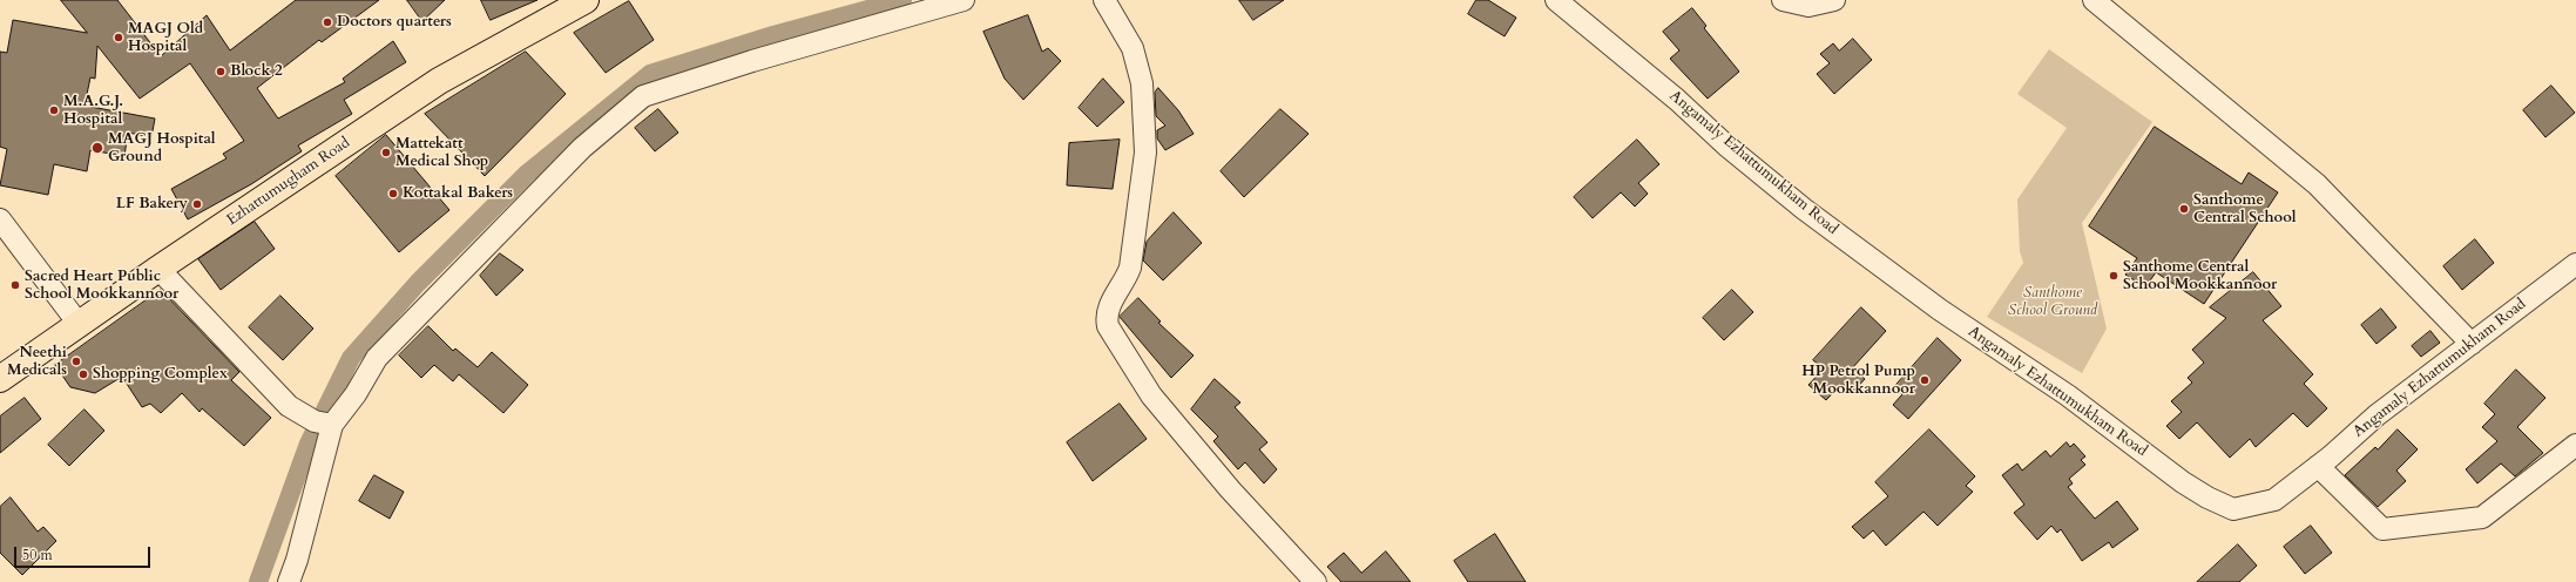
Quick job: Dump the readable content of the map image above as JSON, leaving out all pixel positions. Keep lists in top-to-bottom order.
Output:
{
  "streets": {
    "main road": ["Ezhattumugham Road"],
    "street": ["Angamaly Ezhattumukham Road"]
  },
  "parks": ["Santhome School Ground"],
  "places": [
    "Doctors quarters",
    "MAGJ Old Hospital",
    "Block 2",
    "M.A.G.J. Hospital",
    "MAGJ Hospital Ground",
    "Mattekatt Medical Shop",
    "Kottakal Bakers",
    "LF Bakery",
    "Santhome Central School",
    "Santhome Central School Mookkannoor",
    "Sacred Heart Public School Mookkannoor",
    "Neethi Medicals",
    "Shopping Complex",
    "HP Petrol Pump Mookkannoor"
  ],
  "scale_bar": "50 m"
}
